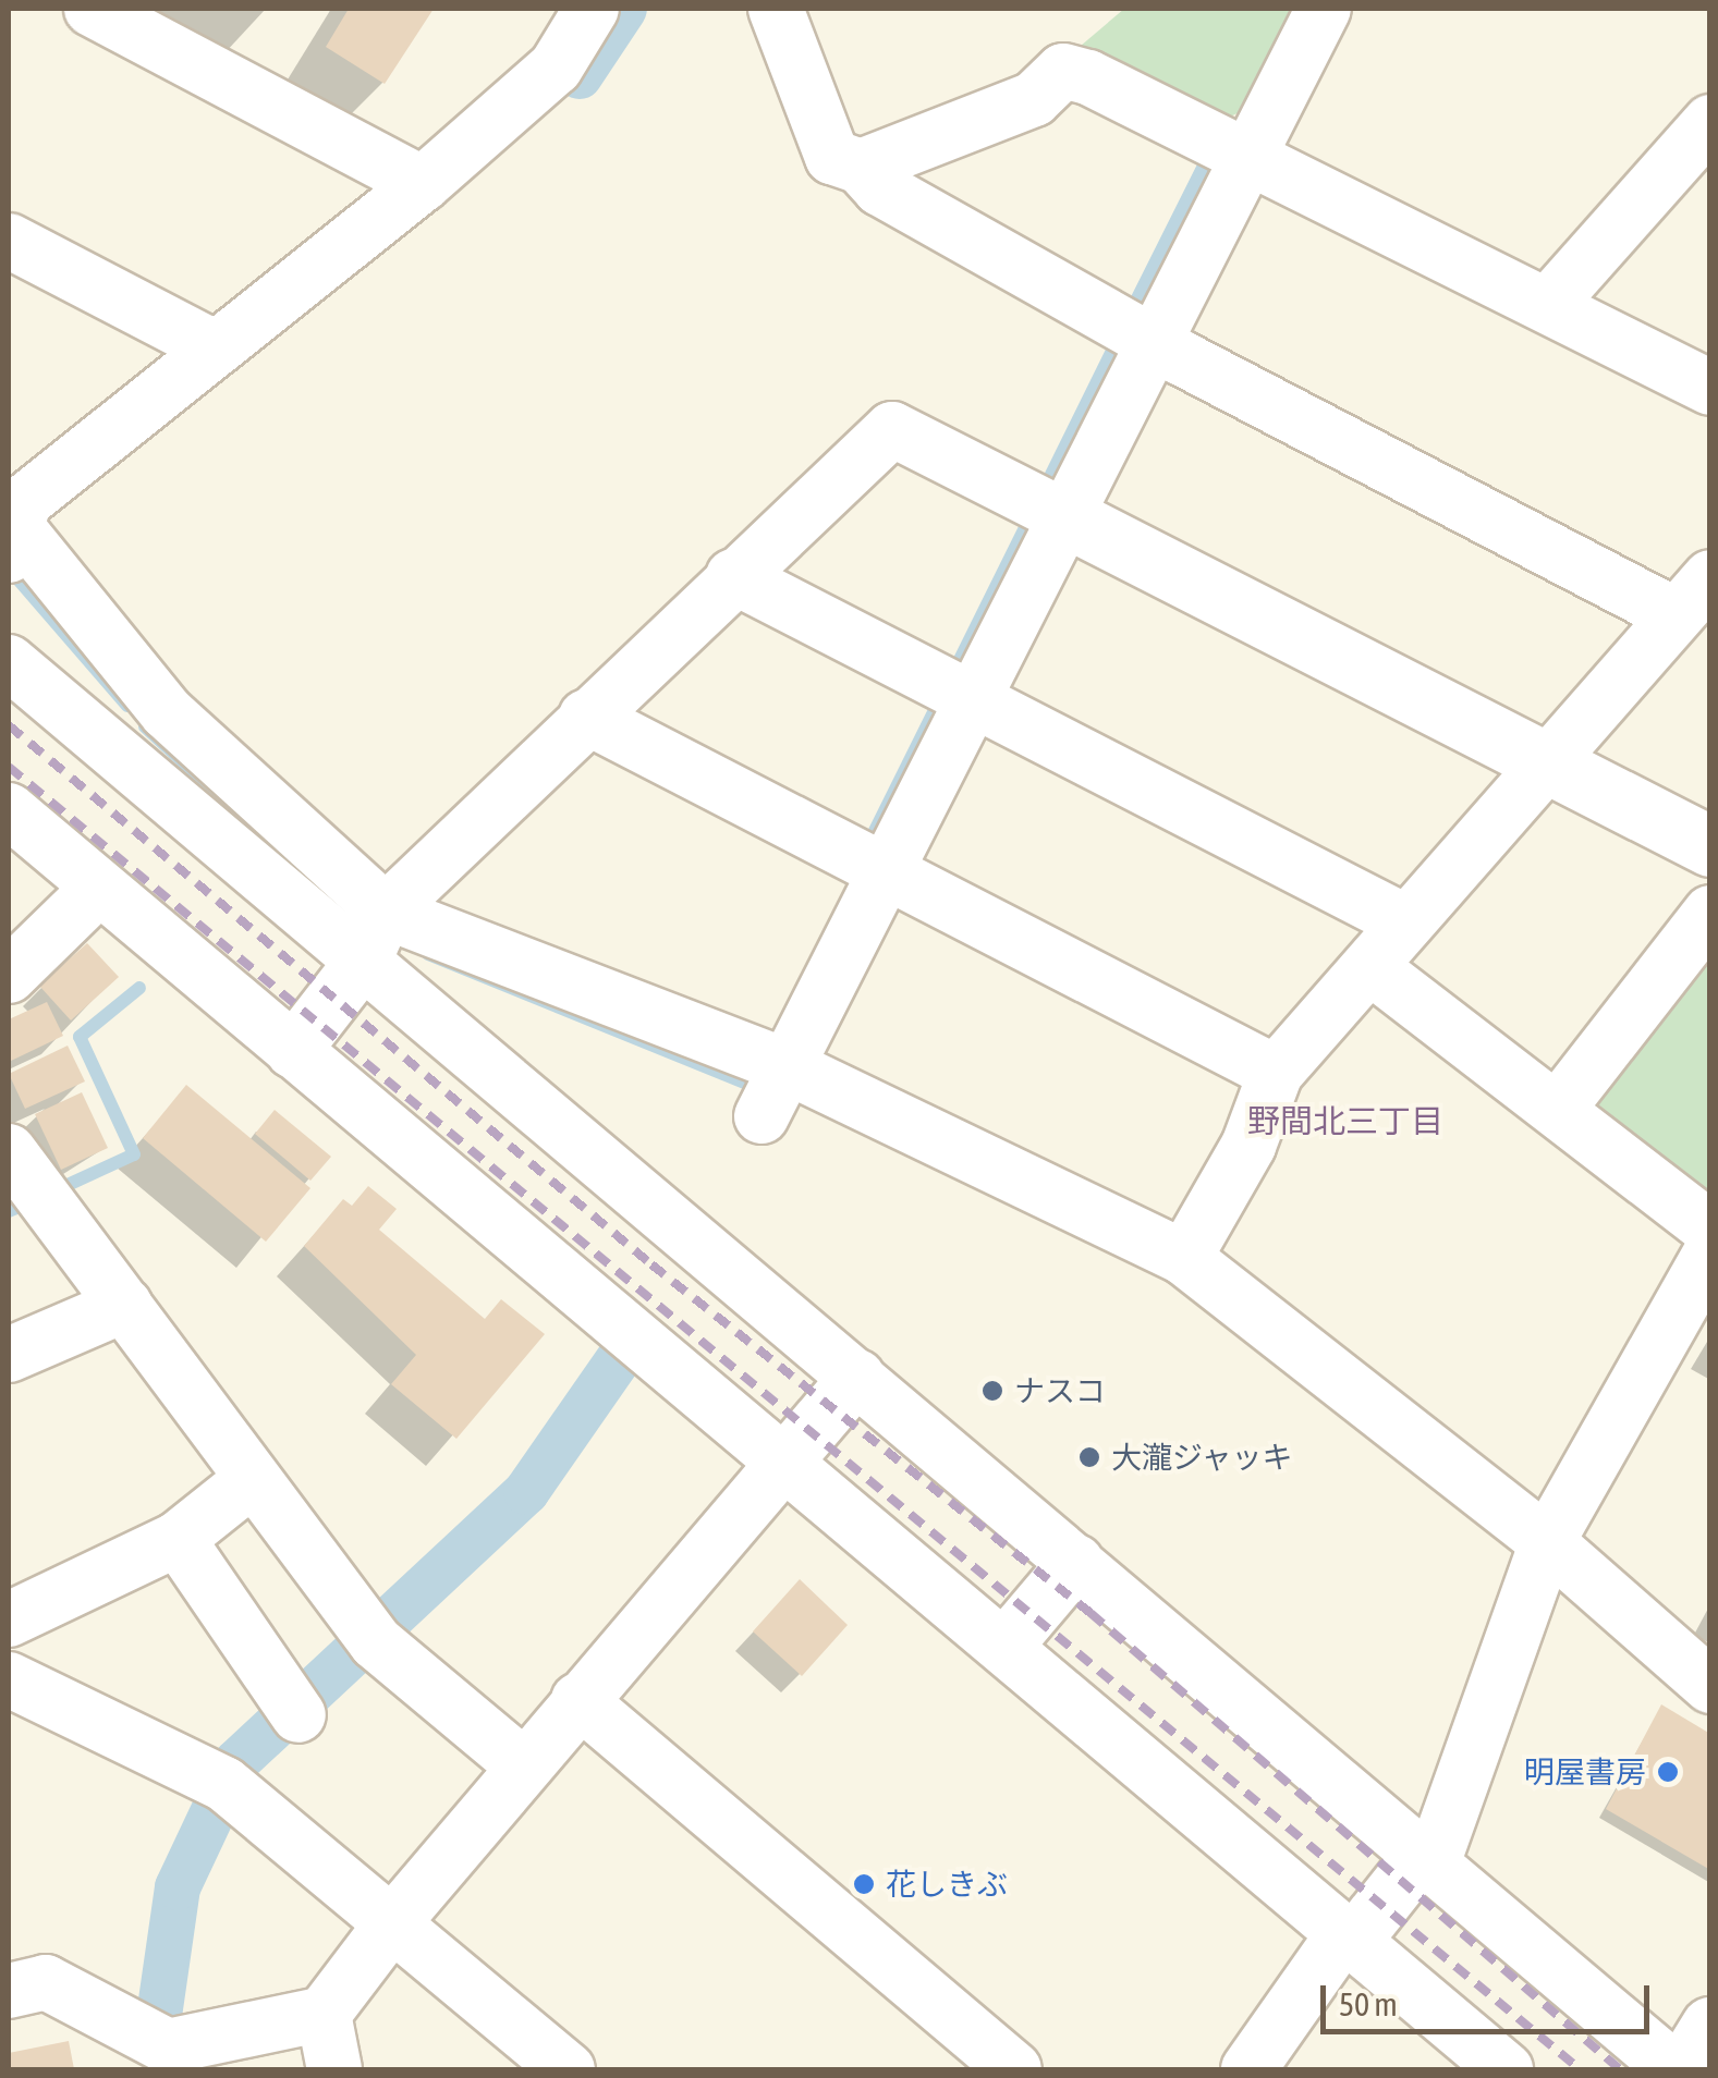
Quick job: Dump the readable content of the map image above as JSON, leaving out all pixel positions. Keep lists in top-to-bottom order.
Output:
{
  "districts": ["野間北三丁目"],
  "places": [
    "ナスコ",
    "大瀧ジャッキ",
    "明屋書房",
    "花しきぶ"
  ],
  "scale_bar": "50 m"
}
